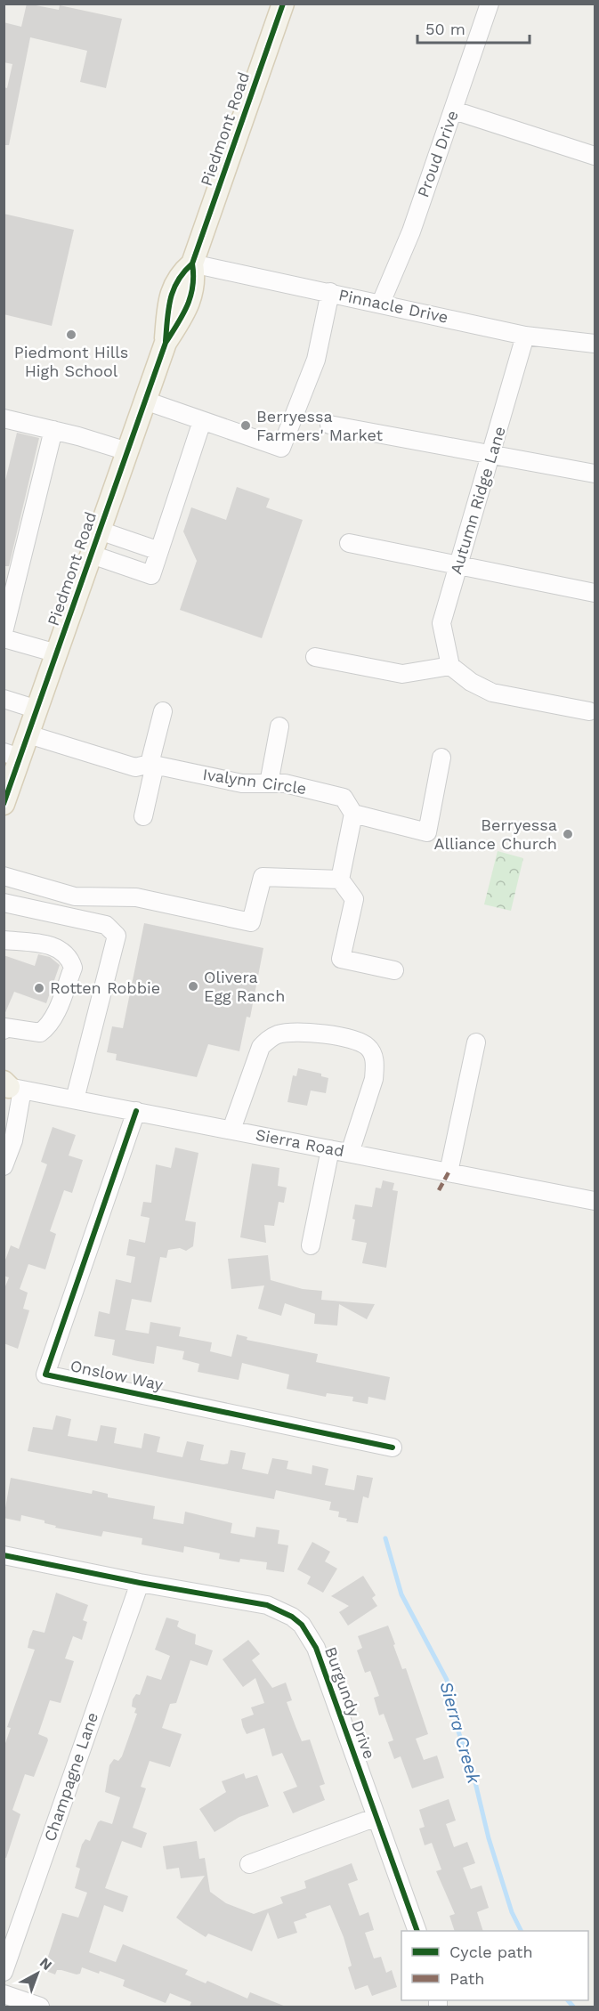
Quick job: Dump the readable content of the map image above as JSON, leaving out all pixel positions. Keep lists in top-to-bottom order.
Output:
{
  "streets": {
    "main road": ["Piedmont Road"],
    "street": [
      "Proud Drive",
      "Pinnacle Drive",
      "Autumn Ridge Lane",
      "Ivalynn Circle",
      "Sierra Road",
      "Onslow Way",
      "Burgundy Drive",
      "Champagne Lane"
    ]
  },
  "crossings": [
    ["Piedmont Road", "Pinnacle Drive"],
    ["Piedmont Road", "Ivalynn Circle"],
    ["Proud Drive", "Pinnacle Drive"],
    ["Pinnacle Drive", "Autumn Ridge Lane"],
    ["Sierra Road", "Onslow Way"],
    ["Burgundy Drive", "Champagne Lane"]
  ],
  "water": ["Sierra Creek"],
  "places": [
    "Piedmont Hills High School",
    "Berryessa Farmers' Market",
    "Berryessa Alliance Church",
    "Olivera Egg Ranch",
    "Rotten Robbie"
  ],
  "legend": ["Cycle path", "Path"],
  "scale_bar": "50 m",
  "north": "top right"
}
